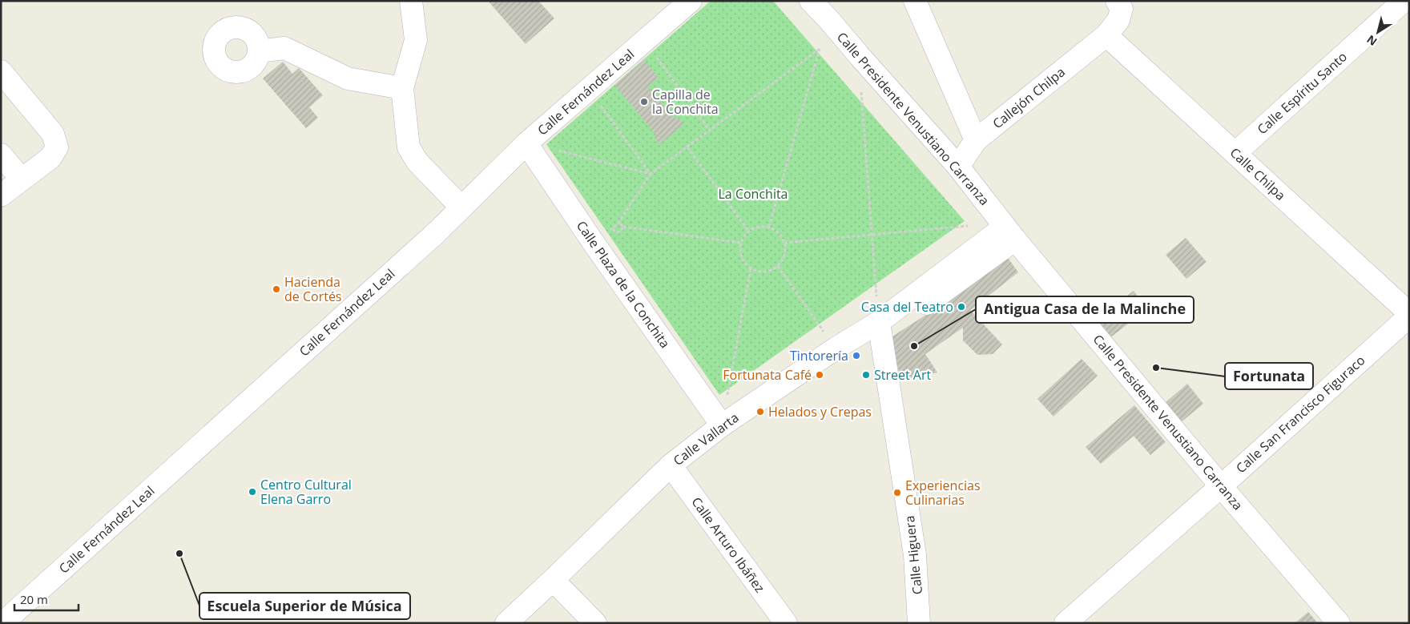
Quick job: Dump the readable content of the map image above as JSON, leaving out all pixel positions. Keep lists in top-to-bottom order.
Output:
{
  "streets": {
    "street": [
      "Calle Fernández Leal",
      "Calle Espíritu Santo",
      "Callejón Chilpa",
      "Calle Presidente Venustiano Carranza",
      "Calle Chilpa",
      "Calle Plaza de la Conchita",
      "Calle San Francisco Figuraco",
      "Calle Vallarta",
      "Calle Arturo Ibáñez",
      "Calle Higuera"
    ]
  },
  "crossings": [
    ["Calle Fernández Leal", "Calle Plaza de la Conchita"],
    ["Calle Espíritu Santo", "Calle Chilpa"],
    ["Callejón Chilpa", "Calle Presidente Venustiano Carranza"],
    ["Callejón Chilpa", "Calle Chilpa"],
    ["Calle Presidente Venustiano Carranza", "Calle San Francisco Figuraco"],
    ["Calle Presidente Venustiano Carranza", "Calle Vallarta"],
    ["Calle Plaza de la Conchita", "Calle Vallarta"],
    ["Calle Vallarta", "Calle Arturo Ibáñez"],
    ["Calle Vallarta", "Calle Higuera"]
  ],
  "parks": ["La Conchita"],
  "places": [
    "Capilla de la Conchita",
    "Hacienda de Cortés",
    "Casa del Teatro",
    "Antigua Casa de la Malinche",
    "Tintorería",
    "Fortunata",
    "Fortunata Café",
    "Street Art",
    "Helados y Crepas",
    "Centro Cultural Elena Garro",
    "Experiencias Culinarias",
    "Escuela Superior de Música"
  ],
  "scale_bar": "20 m",
  "north": "bottom left"
}
